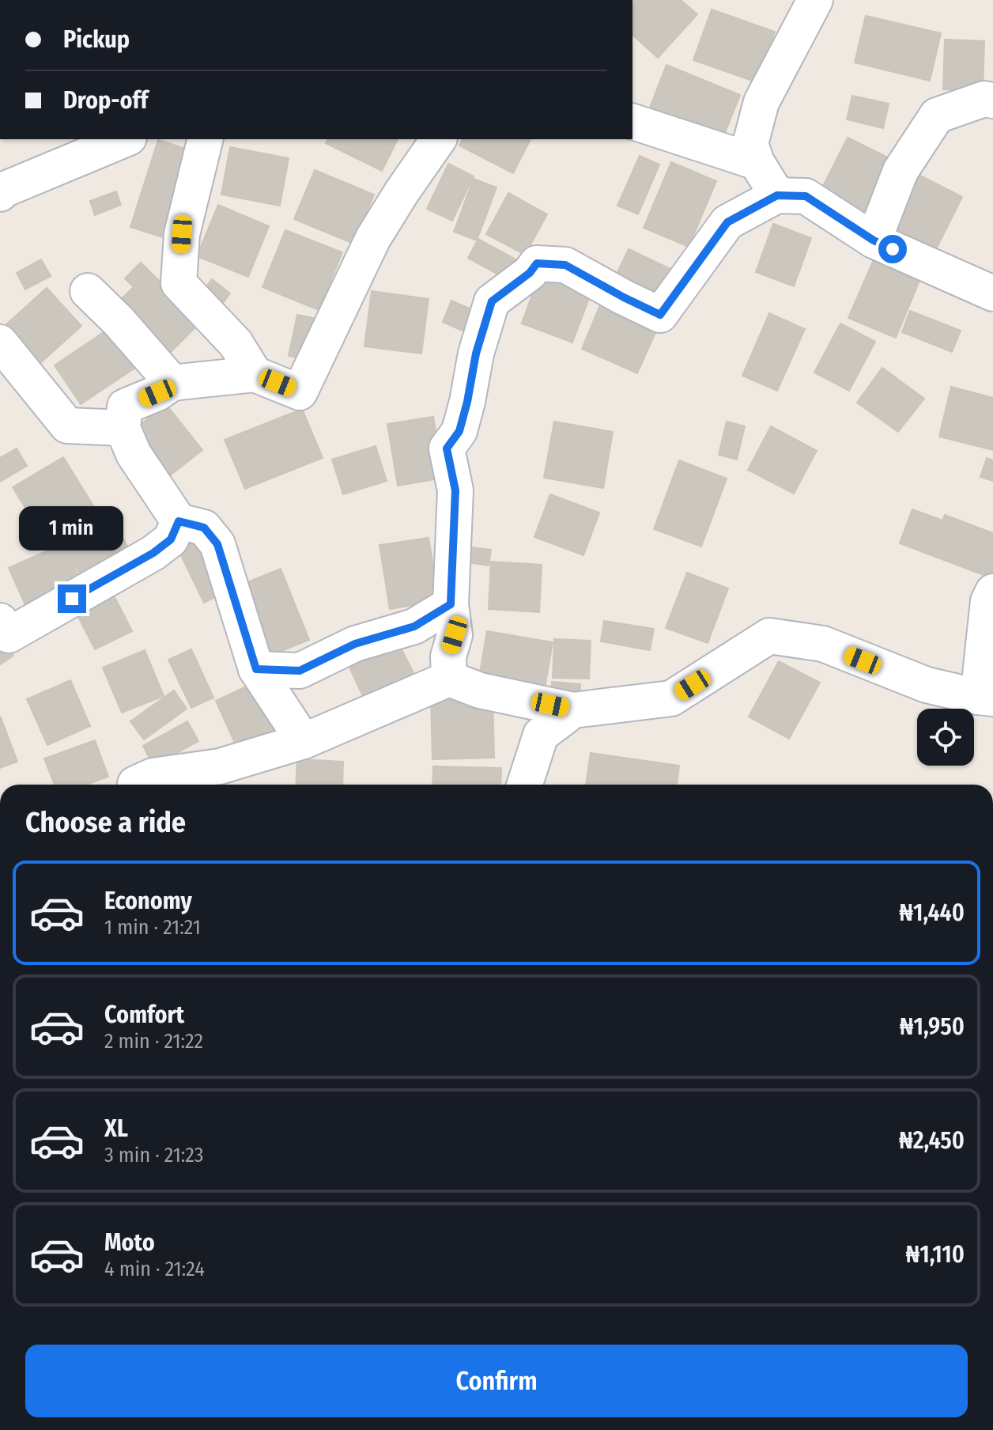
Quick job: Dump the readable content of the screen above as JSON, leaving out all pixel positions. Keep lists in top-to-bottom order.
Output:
{
  "page": {
    "banner": ["Pickup", "Drop-off"],
    "bubble": "1 min",
    "heading": "Choose a ride",
    "list": [
      {
        "name": "Economy",
        "note": "1 min · 21:21",
        "value": "₦1,440"
      },
      {
        "name": "Comfort",
        "note": "2 min · 21:22",
        "value": "₦1,950"
      },
      {
        "name": "XL",
        "note": "3 min · 21:23",
        "value": "₦2,450"
      },
      {
        "name": "Moto",
        "note": "4 min · 21:24",
        "value": "₦1,110"
      }
    ],
    "buttons": "Confirm"
  }
}
